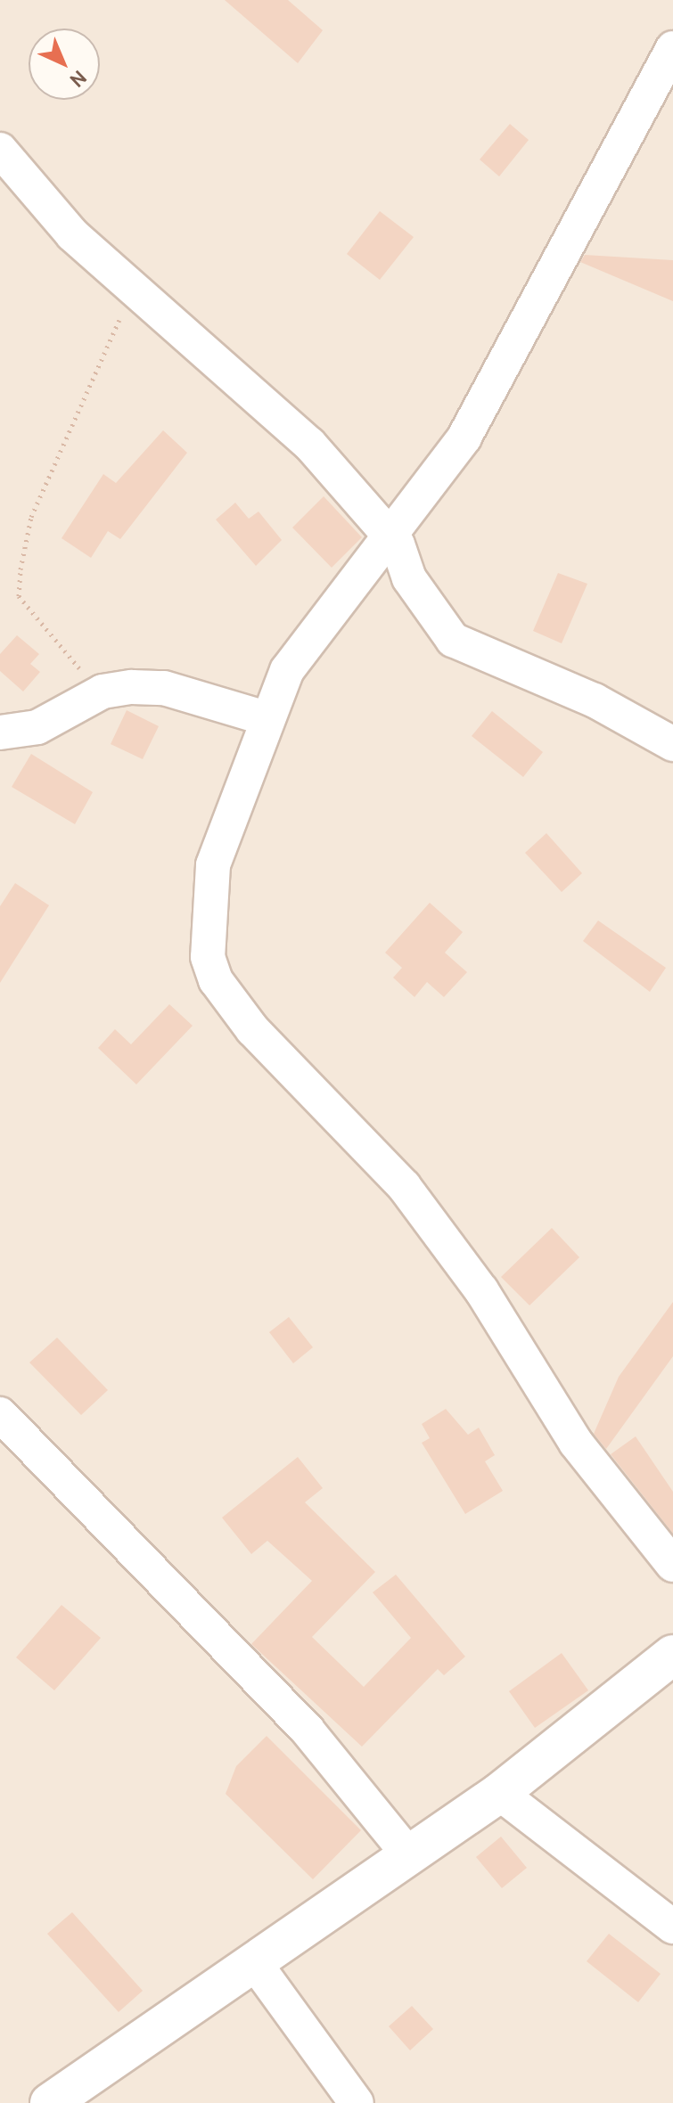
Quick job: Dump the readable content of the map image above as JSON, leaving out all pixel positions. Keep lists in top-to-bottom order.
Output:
{
  "north": "bottom right"
}
